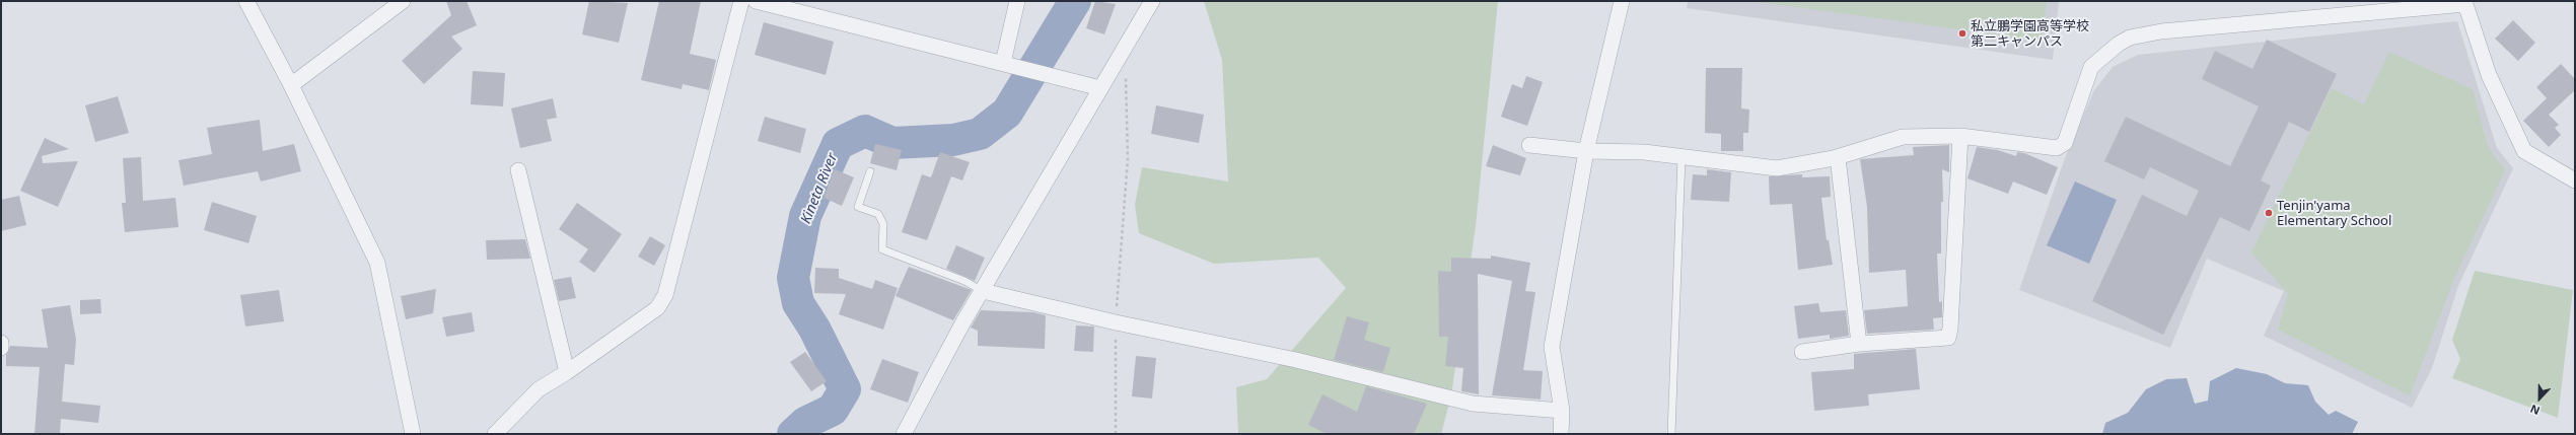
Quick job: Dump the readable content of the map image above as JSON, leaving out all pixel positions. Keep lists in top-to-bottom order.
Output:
{
  "water": ["Kineta River"],
  "places": ["私立鵬学園高等学校 第二キャンパス", "Tenjin'yama Elementary School"],
  "north": "bottom"
}
